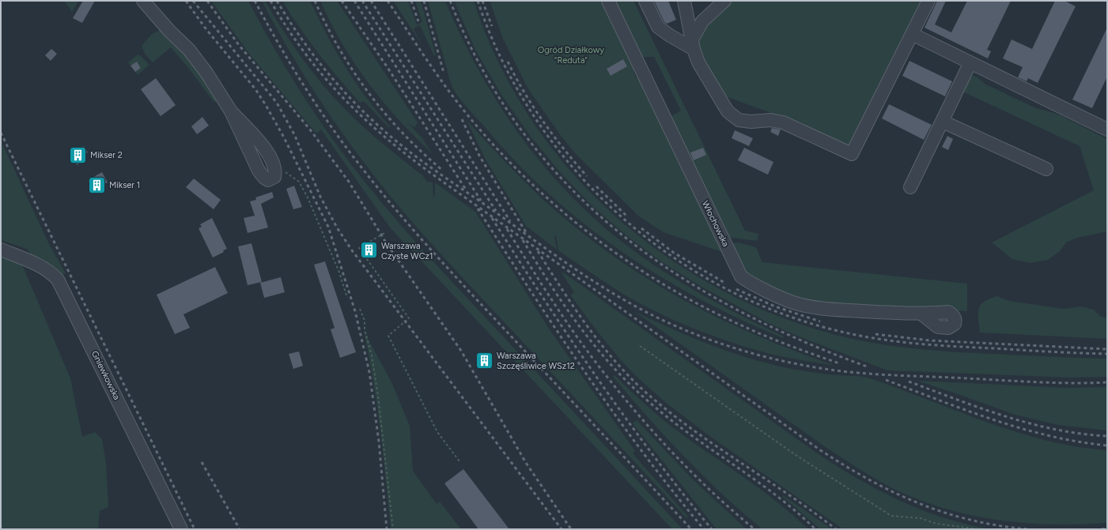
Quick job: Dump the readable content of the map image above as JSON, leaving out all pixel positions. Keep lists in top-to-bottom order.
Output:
{
  "streets": {
    "street": ["Włochowska", "Gniewkowska"]
  },
  "parks": ["Ogród Działkowy \"Reduta\""],
  "places": {
    "building": [
      "Mikser 2",
      "Mikser 1",
      "Warszawa Czyste WCz1",
      "Warszawa Szczęśliwice WSz12"
    ]
  }
}
